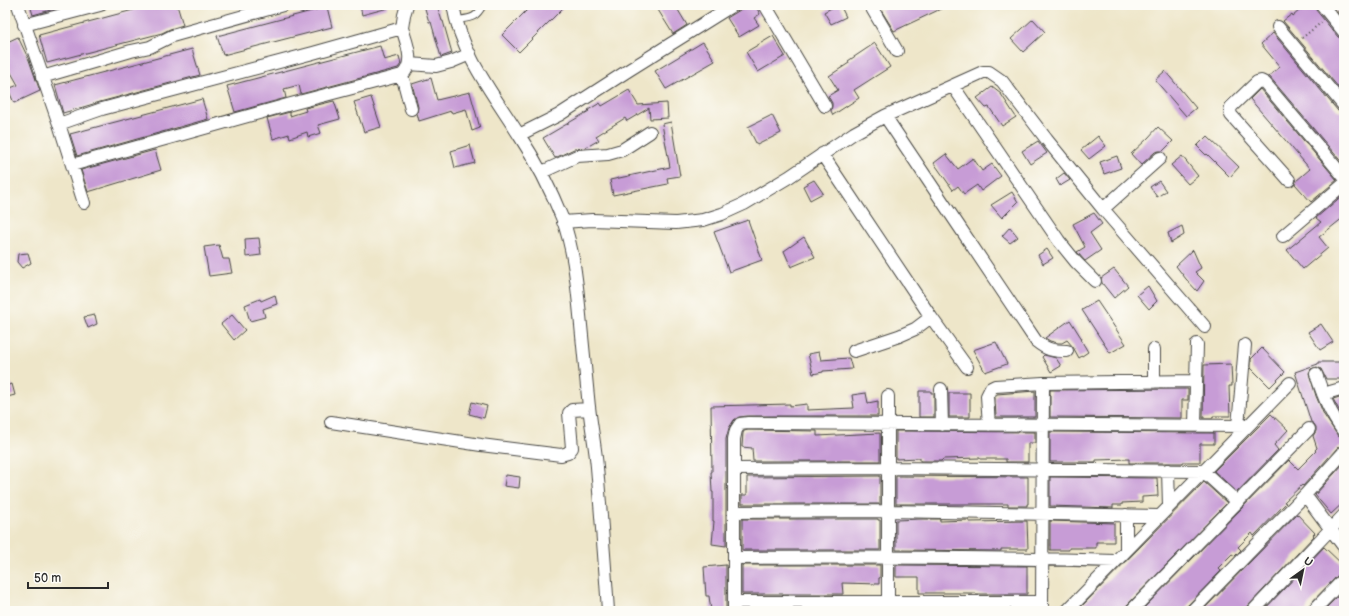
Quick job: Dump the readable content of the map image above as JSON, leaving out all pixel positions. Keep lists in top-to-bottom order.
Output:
{
  "scale_bar": "50 m",
  "north": "top right"
}
